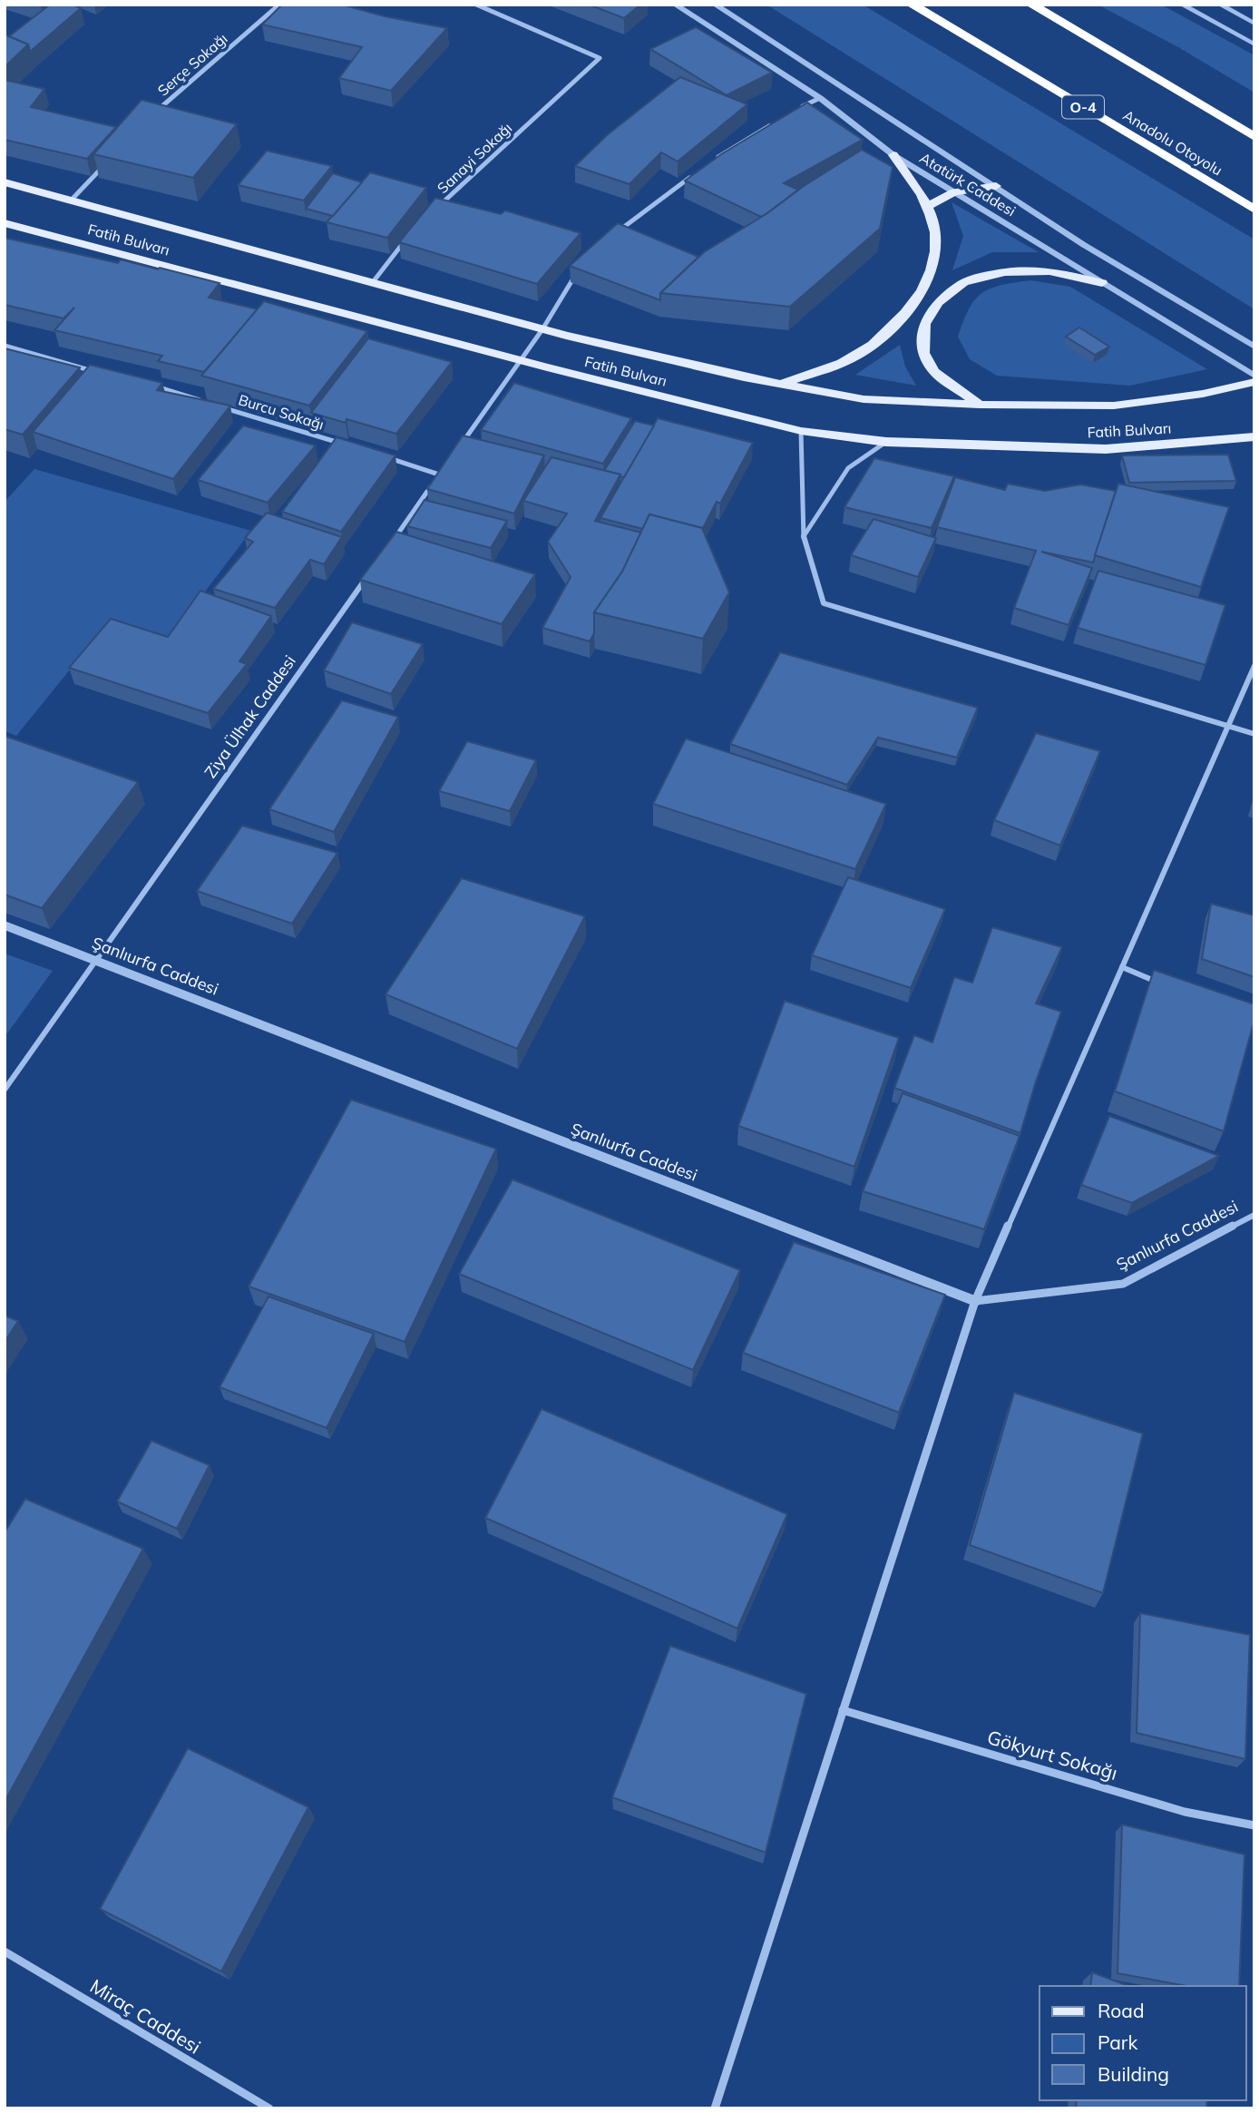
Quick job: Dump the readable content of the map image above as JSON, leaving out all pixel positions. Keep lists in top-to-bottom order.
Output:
{
  "streets": {
    "highway": ["O-4", "Anadolu Otoyolu"],
    "main road": ["Fatih Bulvarı"],
    "street": [
      "Serçe Sokağı",
      "Sanayi Sokağı",
      "Atatürk Caddesi",
      "Burcu Sokağı",
      "Ziya Ülhak Caddesi",
      "Şanlıurfa Caddesi",
      "Gökyurt Sokağı",
      "Miraç Caddesi"
    ]
  },
  "crossings": [
    ["Ziya Ülhak Caddesi", "Şanlıurfa Caddesi"]
  ],
  "legend": ["Road", "Park", "Building"]
}
